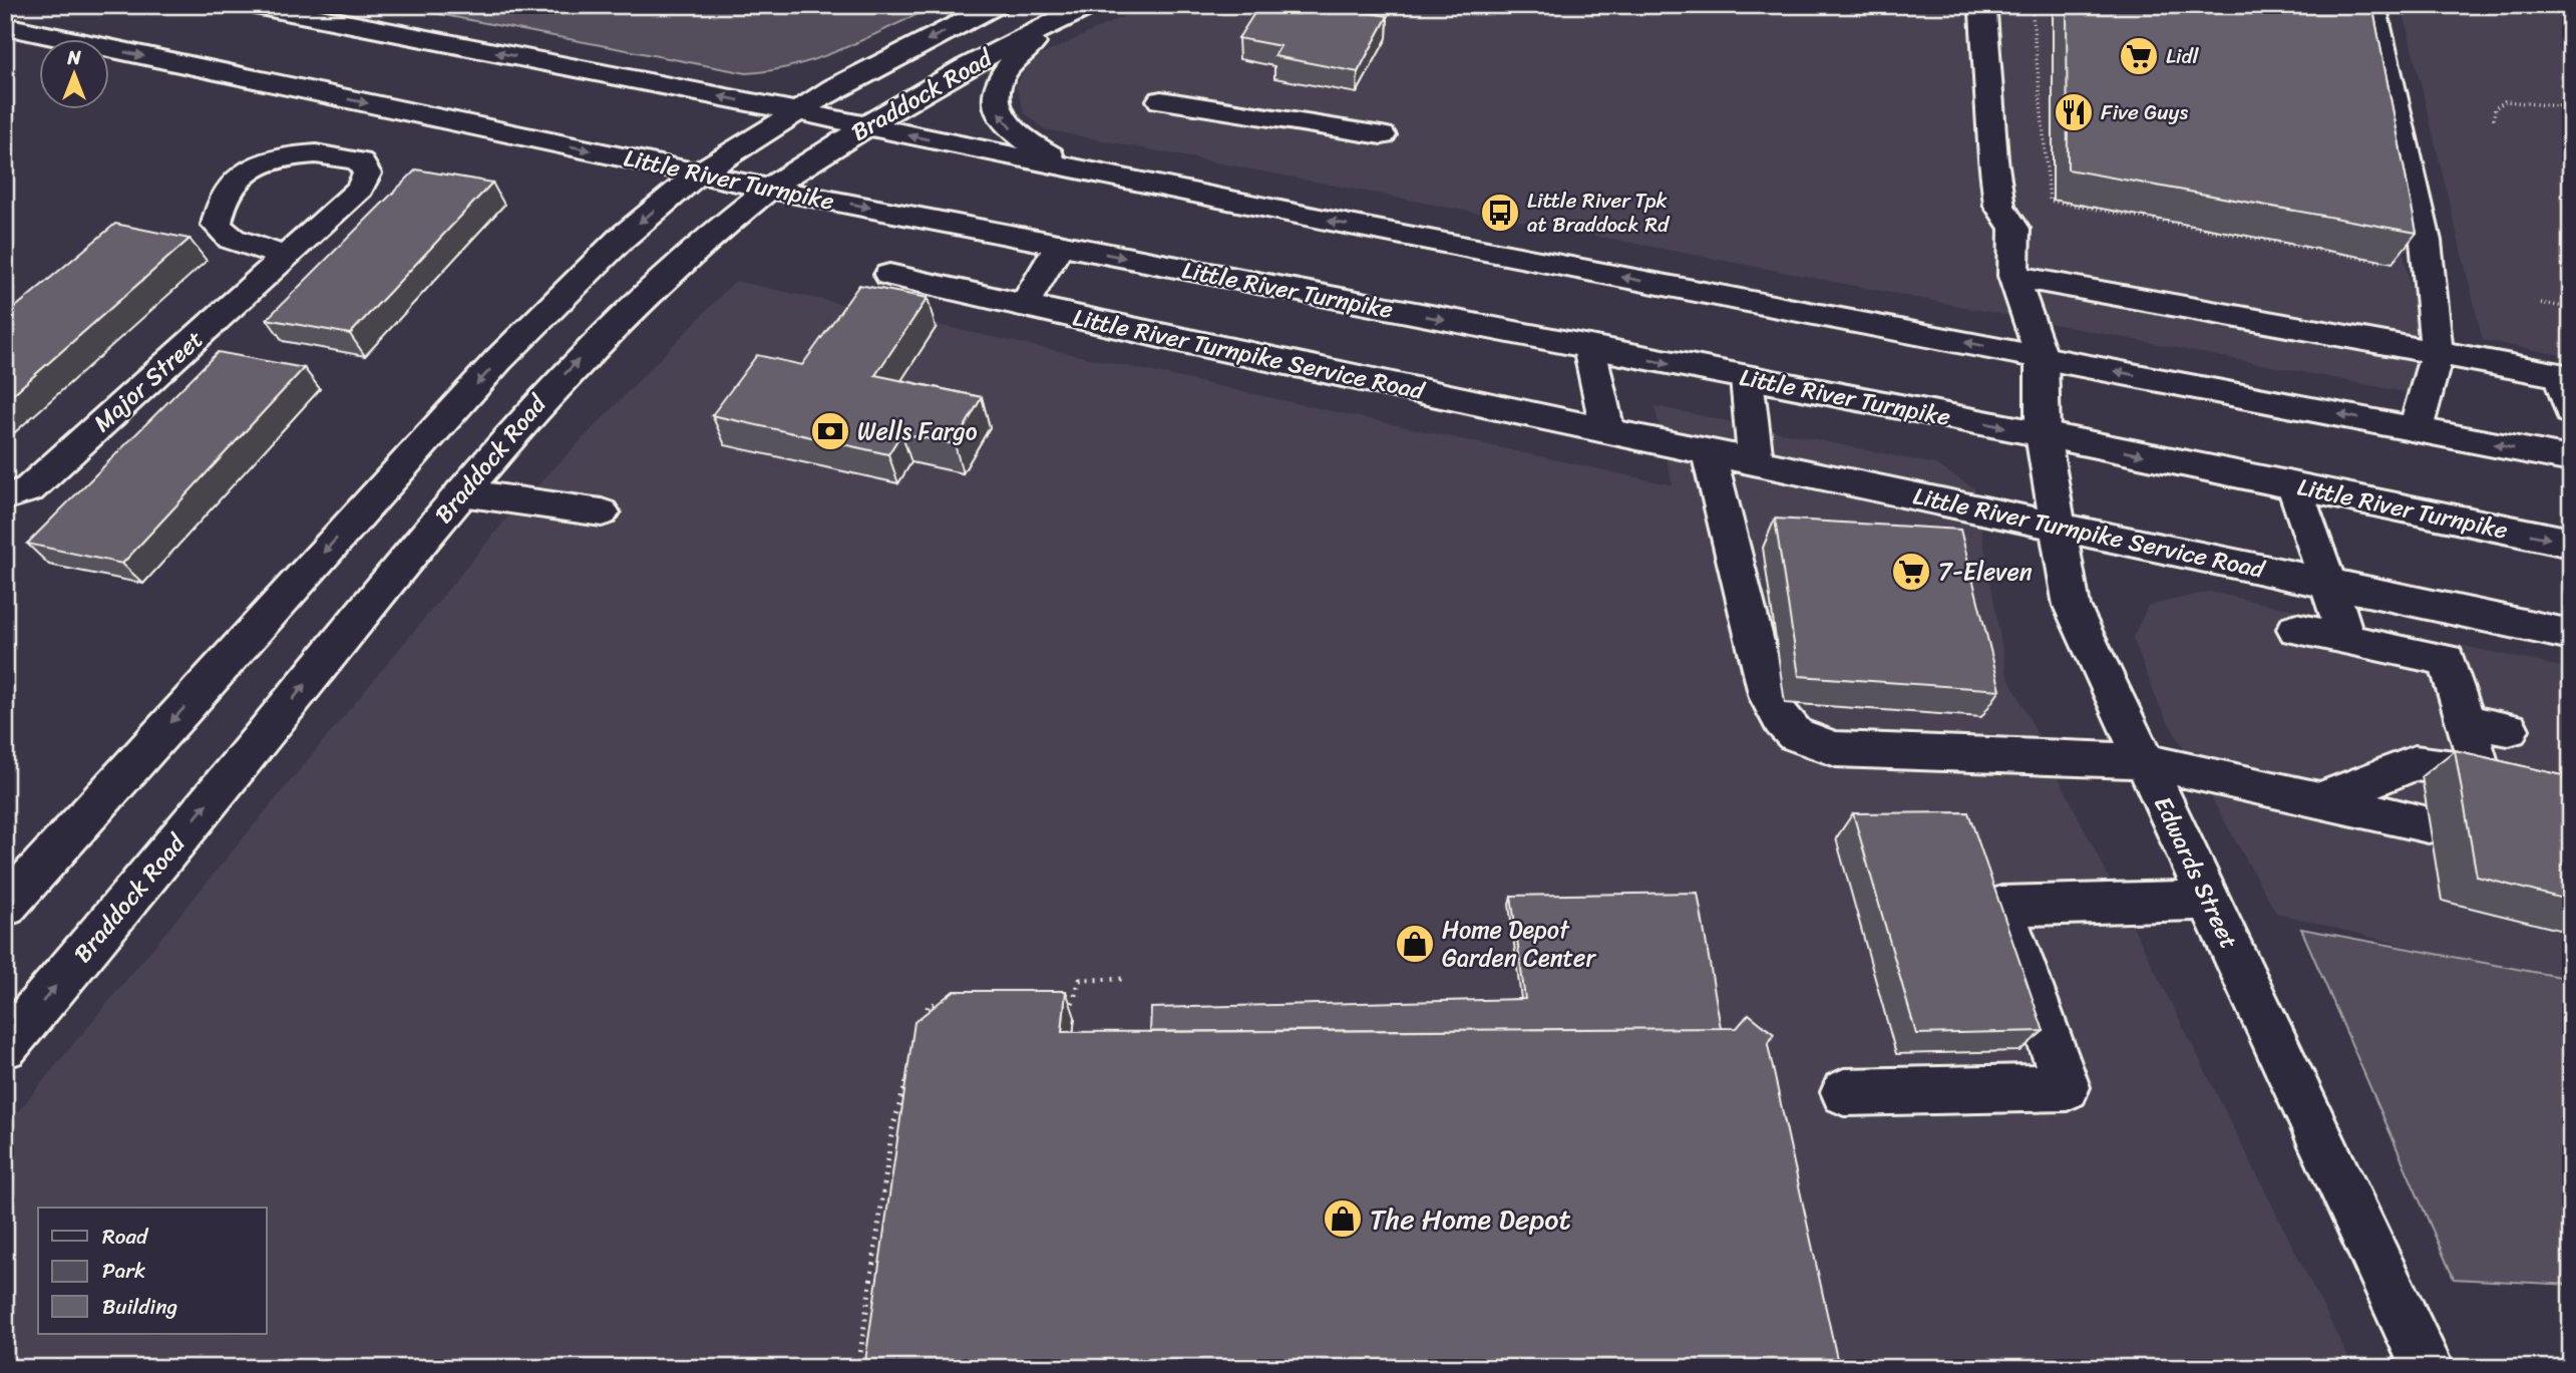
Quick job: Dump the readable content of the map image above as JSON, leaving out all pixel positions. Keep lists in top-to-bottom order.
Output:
{
  "streets": {
    "main road": [
      "Braddock Road",
      "Little River Turnpike",
      "Little River Turnpike Service Road",
      "Major Street",
      "Edwards Street"
    ]
  },
  "crossings": [
    ["Braddock Road", "Little River Turnpike"],
    ["Little River Turnpike", "Edwards Street"],
    ["Little River Turnpike Service Road", "Edwards Street"]
  ],
  "places": {
    "supermarket": ["Lidl", "7-Eleven"],
    "restaurant": ["Five Guys"],
    "bus stop": ["Little River Tpk at Braddock Rd"],
    "bank": ["Wells Fargo"],
    "shop": ["Home Depot Garden Center", "The Home Depot"]
  },
  "legend": ["Road", "Park", "Building"],
  "north": "top"
}
